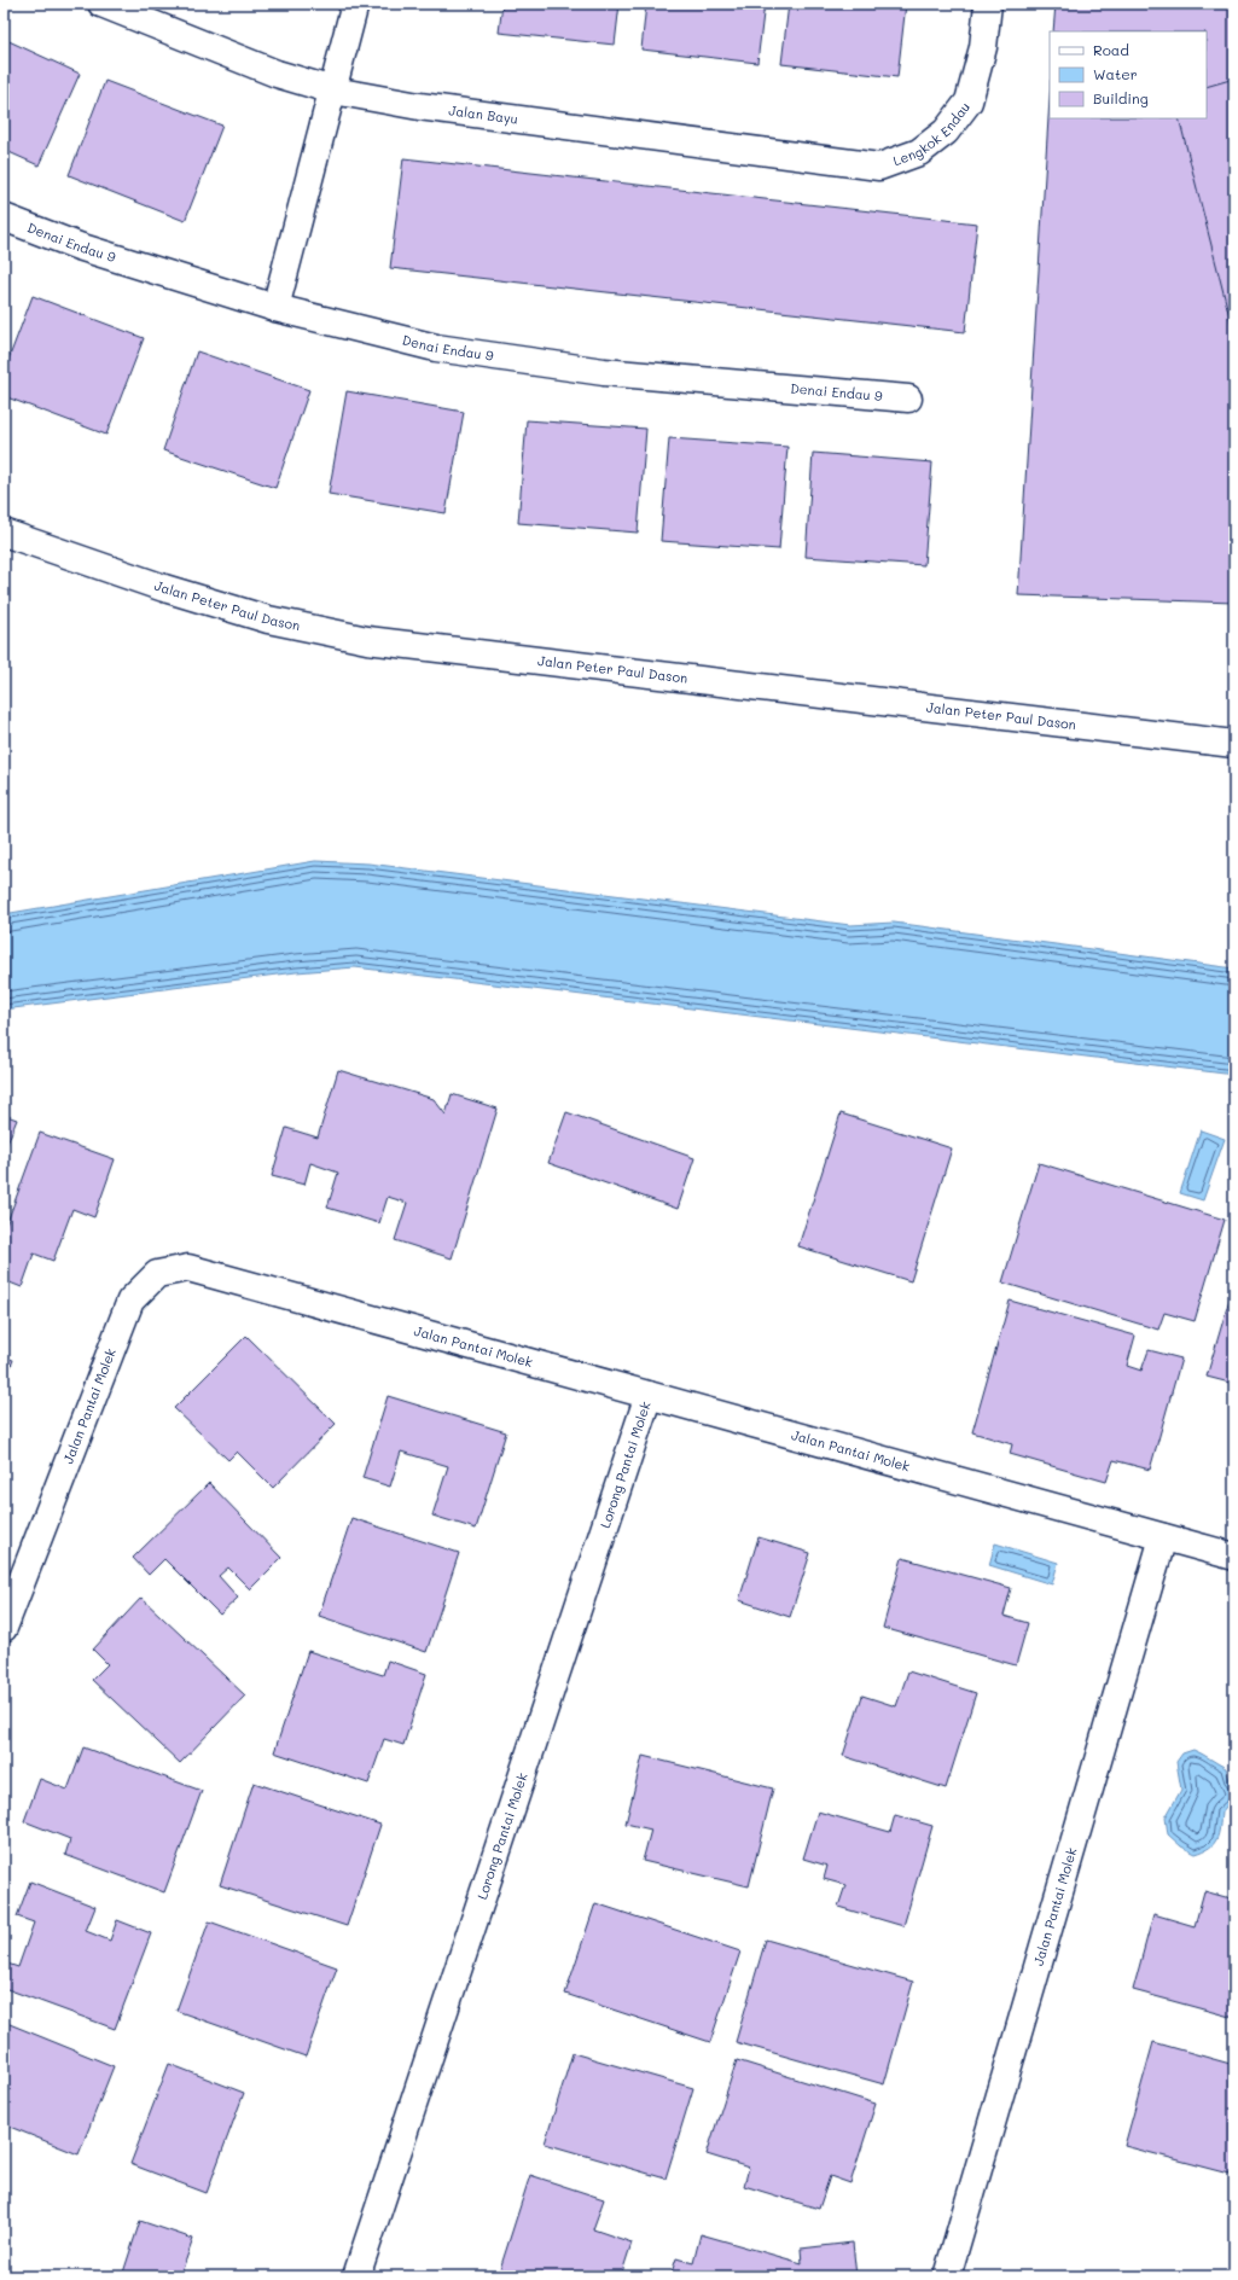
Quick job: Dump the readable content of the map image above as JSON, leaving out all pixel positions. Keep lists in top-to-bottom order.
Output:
{
  "streets": {
    "street": [
      "Jalan Bayu",
      "Lengkok Endau",
      "Denai Endau 9",
      "Jalan Peter Paul Dason",
      "Jalan Pantai Molek",
      "Lorong Pantai Molek"
    ]
  },
  "crossings": [
    ["Jalan Bayu", "Lengkok Endau"],
    ["Jalan Pantai Molek", "Lorong Pantai Molek"]
  ],
  "legend": ["Road", "Water", "Building"]
}
